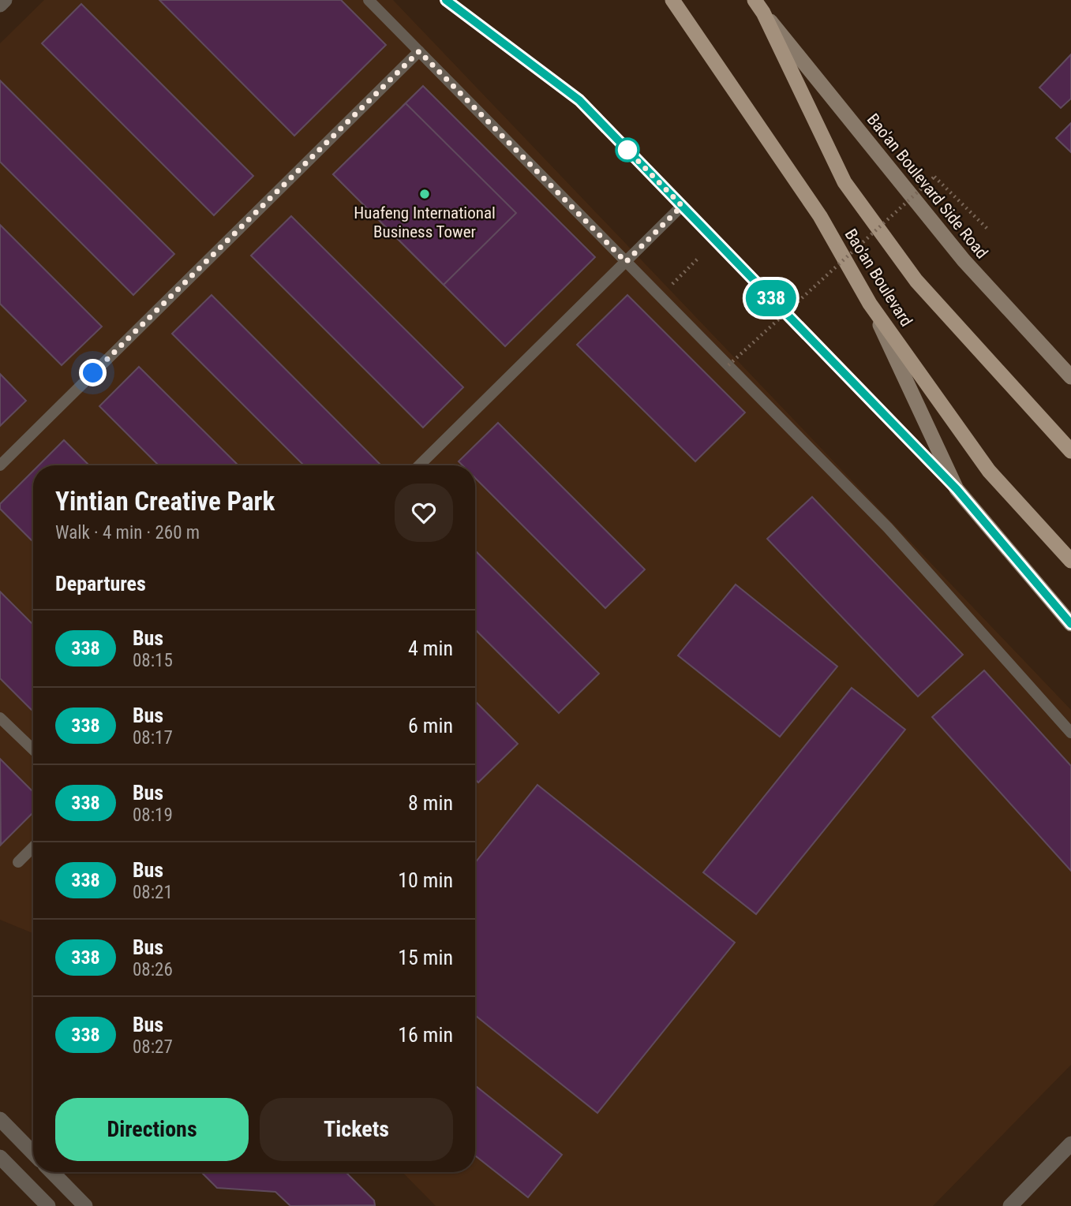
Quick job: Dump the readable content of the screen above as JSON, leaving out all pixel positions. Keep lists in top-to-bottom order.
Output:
{
  "streets": {
    "main road": ["Bao'an Boulevard Side Road", "Bao'an Boulevard"]
  },
  "crossings": [
    ["Bao'an Boulevard Side Road", "Bao'an Boulevard"]
  ],
  "places": ["Huafeng International Business Tower"],
  "lines": ["bus line 338"],
  "page": {
    "on_map": "338",
    "heading": [
      ["Yintian Creative Park", "Walk · 4 min · 260 m"],
      "Departures"
    ],
    "list": [
      {
        "mark": "338",
        "name": "Bus",
        "note": "08:15",
        "value": "4 min"
      },
      {
        "mark": "338",
        "name": "Bus",
        "note": "08:17",
        "value": "6 min"
      },
      {
        "mark": "338",
        "name": "Bus",
        "note": "08:19",
        "value": "8 min"
      },
      {
        "mark": "338",
        "name": "Bus",
        "note": "08:21",
        "value": "10 min"
      },
      {
        "mark": "338",
        "name": "Bus",
        "note": "08:26",
        "value": "15 min"
      },
      {
        "mark": "338",
        "name": "Bus",
        "note": "08:27",
        "value": "16 min"
      }
    ],
    "buttons": ["Directions", "Tickets"]
  }
}
